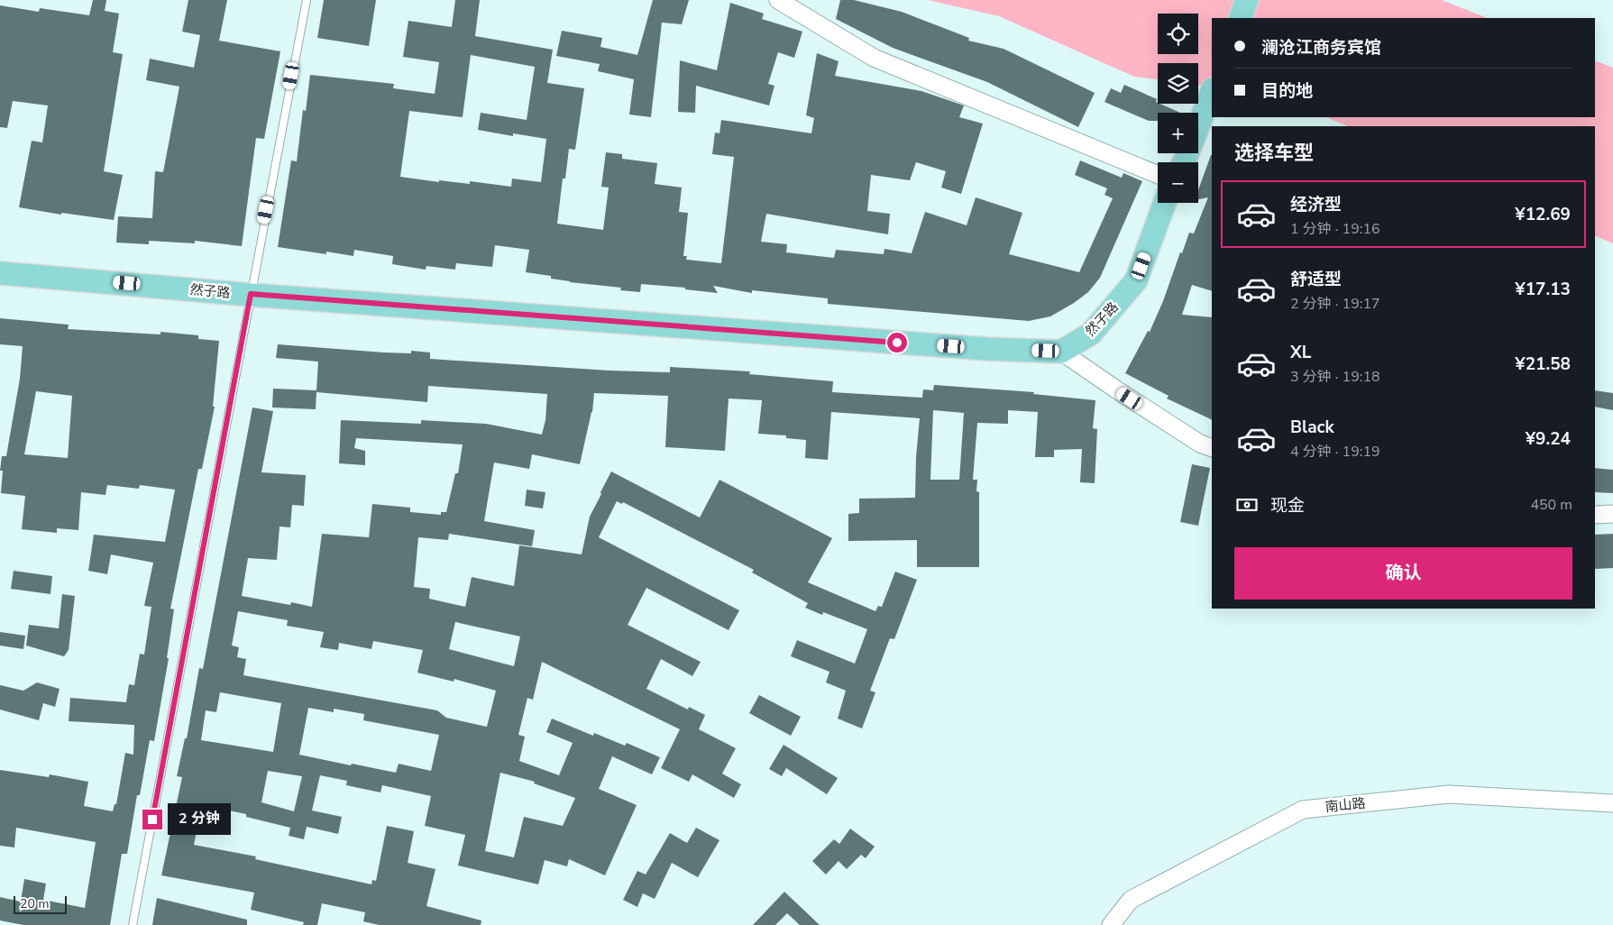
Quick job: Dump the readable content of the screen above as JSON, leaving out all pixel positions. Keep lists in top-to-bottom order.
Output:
{
  "streets": {
    "main road": ["然子路"],
    "street": ["南山路"]
  },
  "scale_bar": "20 m",
  "page": {
    "map_buttons": ["+", "−"],
    "banner": ["澜沧江商务宾馆", "目的地"],
    "heading": "选择车型",
    "list": [
      {
        "name": "经济型",
        "note": "1 分钟 · 19:16",
        "value": "¥12.69"
      },
      {
        "name": "舒适型",
        "note": "2 分钟 · 19:17",
        "value": "¥17.13"
      },
      {
        "name": "XL",
        "note": "3 分钟 · 19:18",
        "value": "¥21.58"
      },
      {
        "name": "Black",
        "note": "4 分钟 · 19:19",
        "value": "¥9.24"
      }
    ],
    "pay": ["现金", "450 m"],
    "buttons": "确认",
    "bubble": "2 分钟",
    "scale": "20 m"
  }
}
